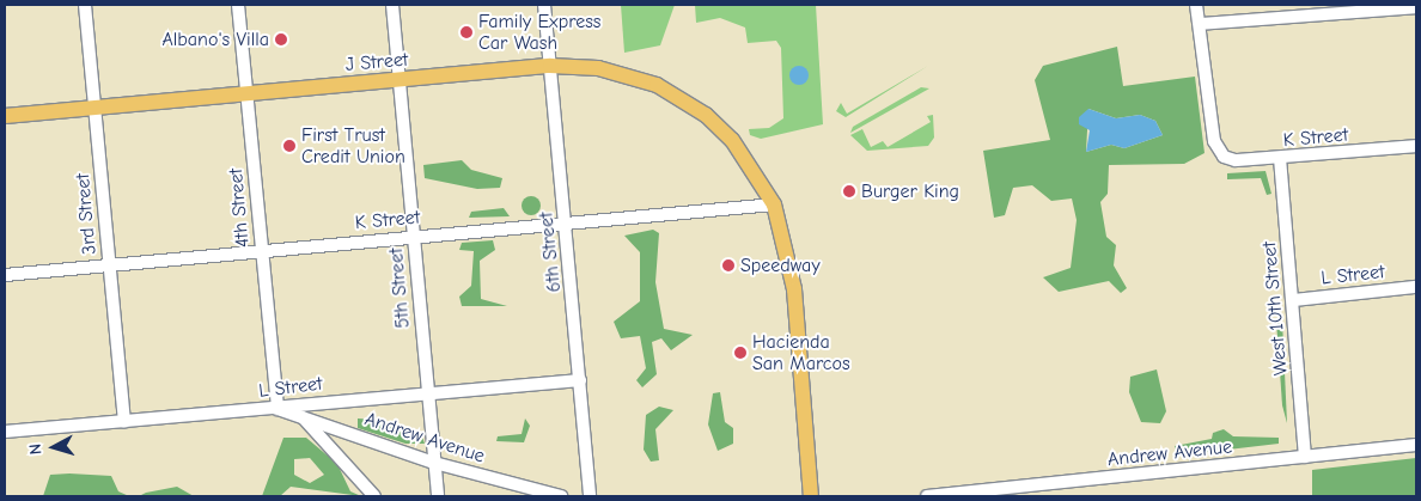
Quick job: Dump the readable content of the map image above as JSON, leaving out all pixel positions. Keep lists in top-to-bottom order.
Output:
{
  "streets": {
    "main road": ["J Street"],
    "street": [
      "K Street",
      "4th Street",
      "3rd Street",
      "6th Street",
      "L Street",
      "5th Street",
      "West 10th Street",
      "Andrew Avenue"
    ]
  },
  "crossings": [
    ["J Street", "K Street"],
    ["J Street", "4th Street"],
    ["J Street", "3rd Street"],
    ["J Street", "6th Street"],
    ["J Street", "5th Street"],
    ["K Street", "4th Street"],
    ["K Street", "3rd Street"],
    ["K Street", "6th Street"],
    ["K Street", "5th Street"],
    ["K Street", "West 10th Street"],
    ["4th Street", "L Street"],
    ["4th Street", "Andrew Avenue"],
    ["3rd Street", "L Street"],
    ["6th Street", "L Street"],
    ["L Street", "5th Street"],
    ["L Street", "West 10th Street"],
    ["L Street", "Andrew Avenue"],
    ["5th Street", "Andrew Avenue"],
    ["West 10th Street", "Andrew Avenue"]
  ],
  "places": [
    "Family Express Car Wash",
    "Albano's Villa",
    "First Trust Credit Union",
    "Burger King",
    "Speedway",
    "Hacienda San Marcos"
  ],
  "north": "left"
}
